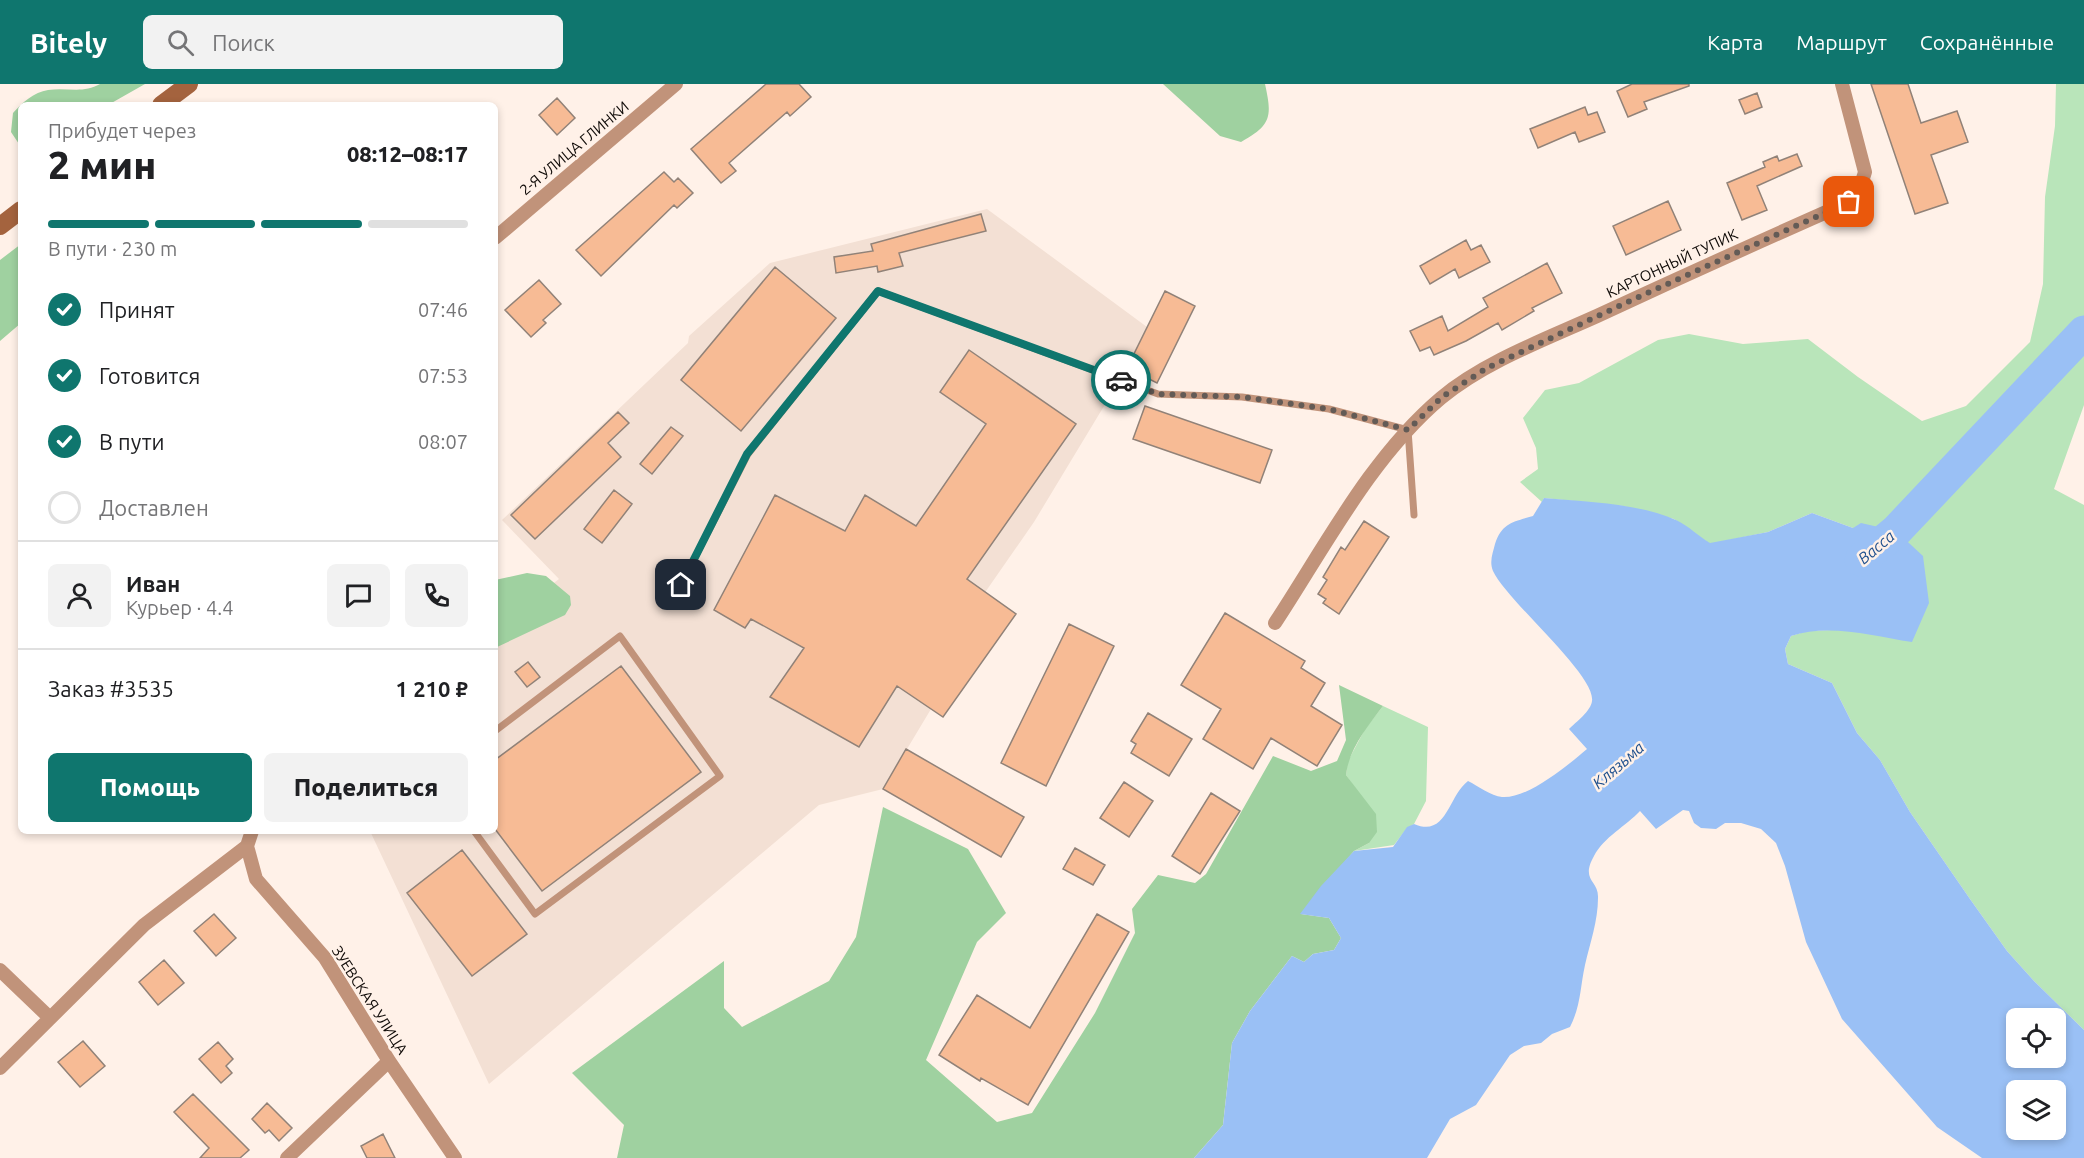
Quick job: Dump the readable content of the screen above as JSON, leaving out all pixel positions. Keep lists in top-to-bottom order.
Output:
{
  "streets": {
    "street": ["2-Я УЛИЦА ГЛИНКИ", "КАРТОННЫЙ ТУПИК", "ЗУЕВСКАЯ УЛИЦА"]
  },
  "water": ["Васса", "Клязьма"],
  "page": {
    "header": "Bitely",
    "search": "Поиск",
    "nav": ["Карта", "Маршрут", "Сохранённые"],
    "heading": ["2 мин", "Прибудет через", "08:12–08:17"],
    "panel": [
      "Иван",
      "Курьер · 4.4",
      "Заказ #3535",
      "1 210 ₽"
    ],
    "bar": "В пути · 230 m",
    "list": [
      ["Принят", "07:46"],
      ["Готовится", "07:53"],
      ["В пути", "08:07"],
      "Доставлен"
    ],
    "buttons": ["Помощь", "Поделиться"]
  }
}
